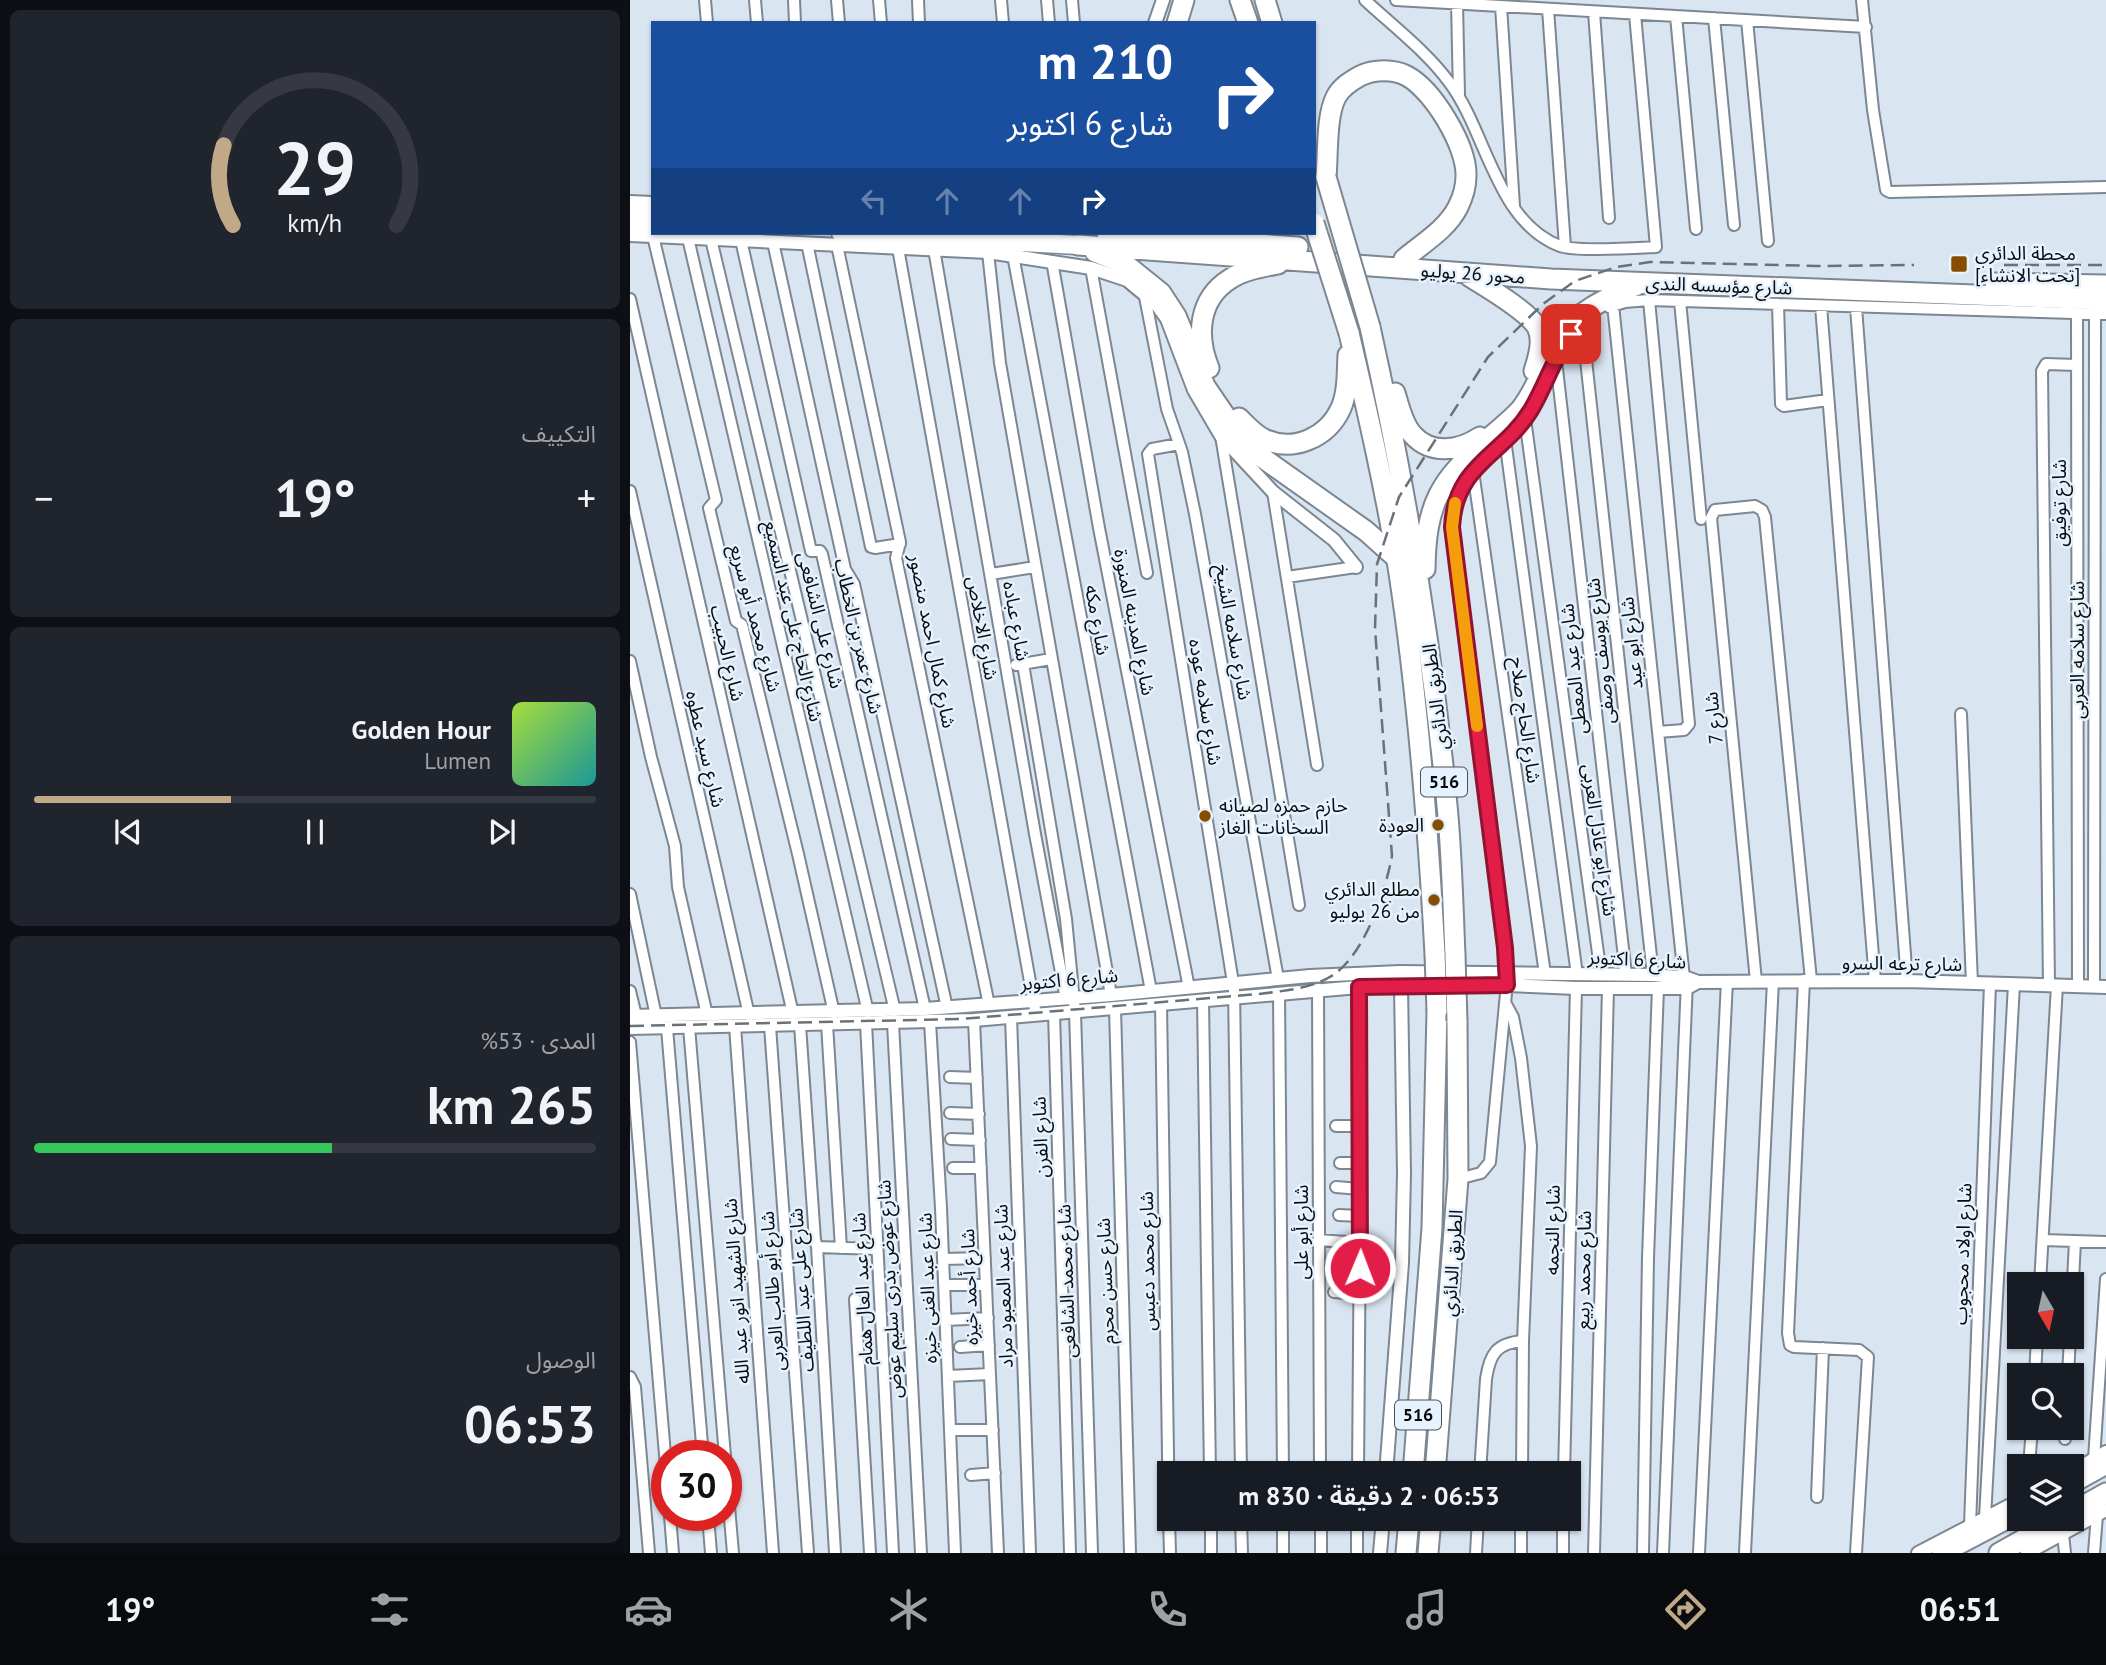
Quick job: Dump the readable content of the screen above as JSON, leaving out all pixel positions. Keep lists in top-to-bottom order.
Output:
{
  "streets": {
    "highway": ["محور 26 يوليو", "الطريق الدائري", "516"],
    "street": [
      "شارع مؤسسه الندى",
      "شارع توفيق",
      "شارع محمد أبو سريع",
      "شارع على الشافعى",
      "شارع مكه",
      "شارع الحاج على عبد السميع",
      "شارع عباده",
      "شارع المدينه المنورة",
      "شارع الاخلاص",
      "شارع سلامه الشيخ",
      "شارع عمر بن الخطاب",
      "شارع كمال احمد منصور",
      "شارع ابو عيد",
      "شارع سلامه العربى",
      "شارع يوسف وصفى",
      "شارع الحبيب",
      "شارع عبد المعطى",
      "شارع سلامه عوده",
      "شارع 7",
      "شارع الحاج صلاح",
      "شارع سيد عطوه",
      "شارع ابو عادل العربى",
      "شارع 6 اكتوبر",
      "شارع ترعه السرو",
      "شارع الفرن",
      "شارع النجمه",
      "شارع أبو على",
      "شارع اولاد محجوب",
      "شارع محمد دعبس",
      "شارع محمد ربيع",
      "شارع محمد الشافعى",
      "شارع حسن محرم",
      "شارع عبد المعبود مراد",
      "شارع أحمد خيزه",
      "شارع عبد الغنى خيزه",
      "شارع عبد العال همام",
      "شارع عوض بدرى سليم عوض",
      "شارع على عبد اللطيف",
      "شارع الشهيد انور عبد الله",
      "شارع أبو طالب العربى"
    ]
  },
  "crossings": [
    ["محور 26 يوليو", "شارع مؤسسه الندى"],
    ["محور 26 يوليو", "شارع كمال احمد منصور"],
    ["محور 26 يوليو", "شارع سلامه العربى"],
    ["شارع مؤسسه الندى", "شارع توفيق"],
    ["شارع مؤسسه الندى", "شارع ابو عيد"],
    ["شارع مؤسسه الندى", "شارع سلامه العربى"],
    ["شارع مؤسسه الندى", "شارع يوسف وصفى"],
    ["شارع مؤسسه الندى", "شارع عبد المعطى"],
    ["شارع مؤسسه الندى", "الطريق الدائري"],
    ["شارع مؤسسه الندى", "شارع الحاج صلاح"],
    ["شارع مؤسسه الندى", "شارع ابو عادل العربى"],
    ["شارع مؤسسه الندى", "شارع 6 اكتوبر"],
    ["شارع مؤسسه الندى", "شارع النجمه"],
    ["شارع توفيق", "شارع ترعه السرو"],
    ["شارع محمد أبو سريع", "شارع 6 اكتوبر"],
    ["شارع على الشافعى", "شارع 6 اكتوبر"],
    ["شارع على الشافعى", "شارع عوض بدرى سليم عوض"],
    ["شارع مكه", "شارع 6 اكتوبر"],
    ["شارع الحاج على عبد السميع", "شارع 6 اكتوبر"],
    ["شارع الحاج على عبد السميع", "شارع عبد العال همام"],
    ["شارع عباده", "شارع 6 اكتوبر"],
    ["شارع عباده", "شارع محمد الشافعى"],
    ["شارع المدينه المنورة", "شارع 6 اكتوبر"],
    ["شارع الاخلاص", "شارع 6 اكتوبر"],
    ["شارع سلامه الشيخ", "شارع سلامه عوده"],
    ["شارع سلامه الشيخ", "شارع 6 اكتوبر"],
    ["شارع عمر بن الخطاب", "شارع 6 اكتوبر"],
    ["شارع كمال احمد منصور", "شارع 6 اكتوبر"],
    ["شارع ابو عيد", "شارع 6 اكتوبر"],
    ["شارع ابو عيد", "شارع ترعه السرو"],
    ["شارع سلامه العربى", "شارع ترعه السرو"],
    ["شارع يوسف وصفى", "شارع 6 اكتوبر"],
    ["شارع الحبيب", "شارع 6 اكتوبر"],
    ["شارع الحبيب", "شارع على عبد اللطيف"],
    ["شارع عبد المعطى", "شارع 6 اكتوبر"],
    ["شارع سلامه عوده", "شارع 6 اكتوبر"],
    ["شارع 7", "شارع ترعه السرو"],
    ["شارع الحاج صلاح", "شارع 6 اكتوبر"],
    ["شارع سيد عطوه", "شارع 6 اكتوبر"],
    ["شارع ابو عادل العربى", "شارع 6 اكتوبر"],
    ["شارع 6 اكتوبر", "شارع ترعه السرو"],
    ["شارع 6 اكتوبر", "شارع الفرن"],
    ["شارع 6 اكتوبر", "شارع النجمه"],
    ["شارع 6 اكتوبر", "شارع أبو على"],
    ["شارع 6 اكتوبر", "شارع محمد دعبس"],
    ["شارع 6 اكتوبر", "شارع محمد ربيع"],
    ["شارع 6 اكتوبر", "شارع محمد الشافعى"],
    ["شارع 6 اكتوبر", "شارع حسن محرم"],
    ["شارع 6 اكتوبر", "شارع عبد المعبود مراد"],
    ["شارع 6 اكتوبر", "شارع أحمد خيزه"],
    ["شارع 6 اكتوبر", "شارع عبد الغنى خيزه"],
    ["شارع 6 اكتوبر", "شارع عبد العال همام"],
    ["شارع 6 اكتوبر", "شارع عوض بدرى سليم عوض"],
    ["شارع 6 اكتوبر", "شارع على عبد اللطيف"],
    ["شارع 6 اكتوبر", "شارع الشهيد انور عبد الله"],
    ["شارع 6 اكتوبر", "شارع أبو طالب العربى"],
    ["شارع ترعه السرو", "شارع اولاد محجوب"]
  ],
  "places": {
    "transit": ["محطة الدائري [تحت الانشاء]"],
    "other": ["حازم حمزه لصيانه السخانات الغاز", "العودة", "مطلع الدائري من 26 يوليو"]
  },
  "north": "bottom",
  "page": {
    "turn": ["210 m", "شارع 6 اكتوبر"],
    "tile": [
      "التكييف",
      ["المدى · 53%", "265 km"],
      ["الوصول", "06:53"]
    ],
    "heat": ["−", "19°", "+"],
    "song": ["Golden Hour", "Lumen"],
    "limit": "30",
    "trip": "06:53 · 2 دقيقة · 830 m",
    "tabs": ["06:51", "19°"],
    "gauge": ["29", "km/h"]
  }
}
